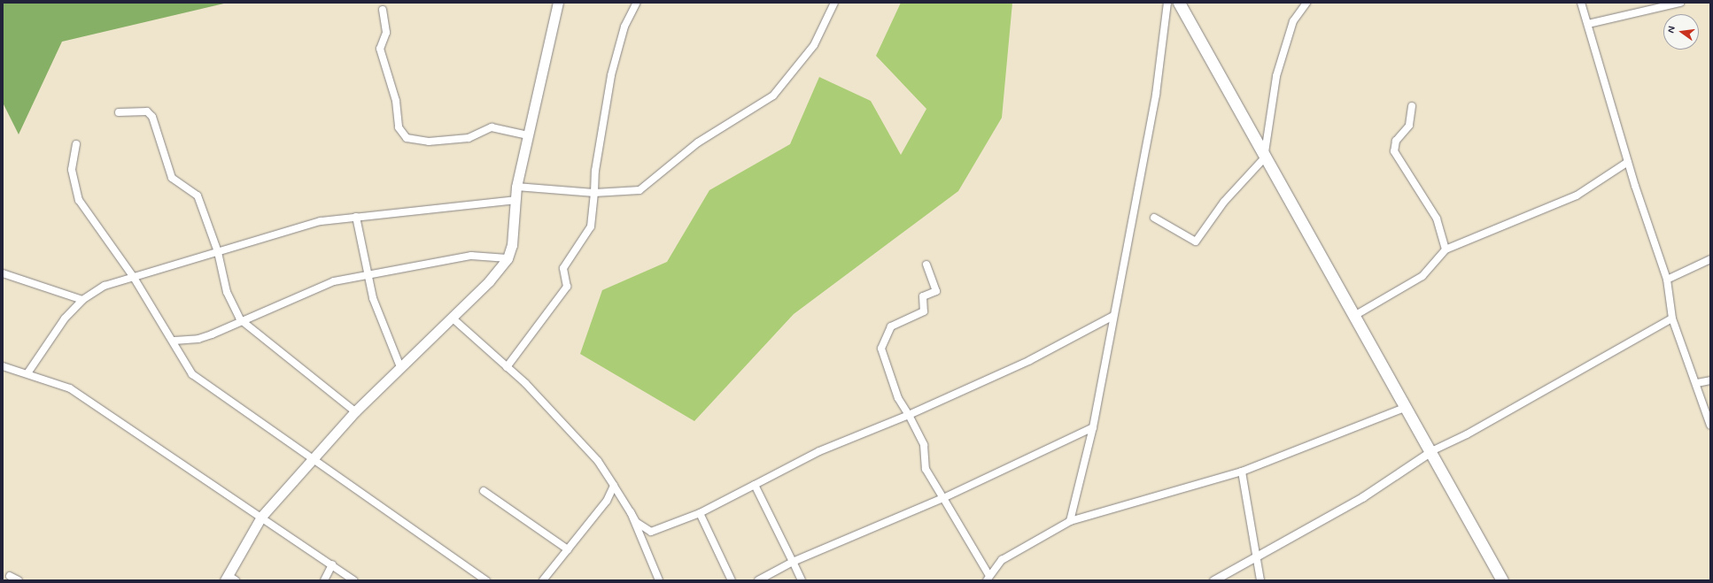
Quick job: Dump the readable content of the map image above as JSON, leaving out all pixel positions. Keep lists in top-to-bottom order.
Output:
{
  "north": "left"
}
